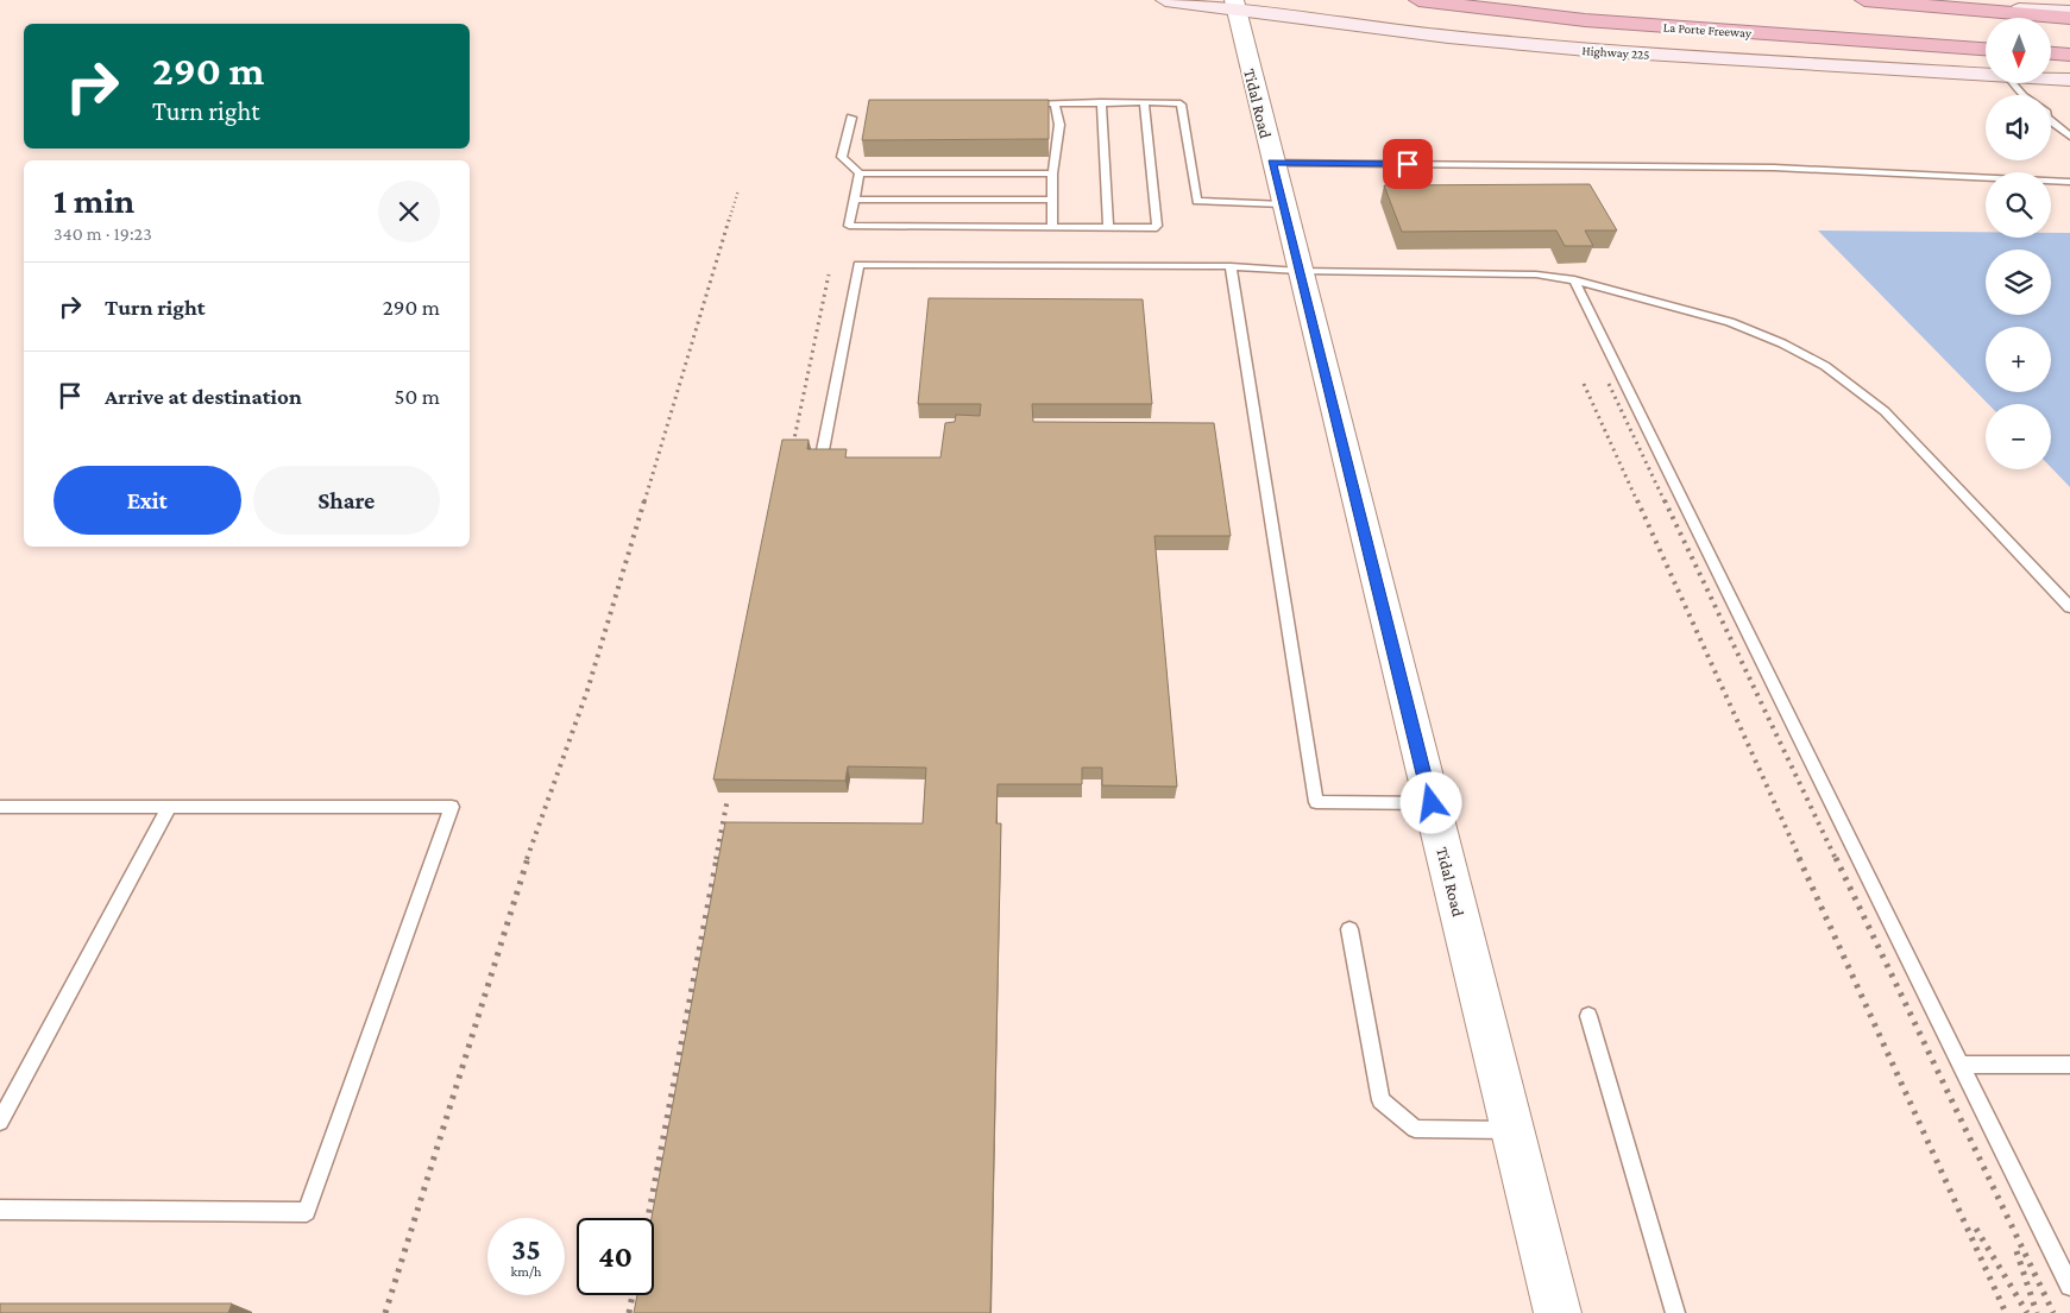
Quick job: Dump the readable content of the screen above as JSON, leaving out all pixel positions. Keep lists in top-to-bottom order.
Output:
{
  "streets": {
    "highway": ["La Porte Freeway"],
    "main road": ["Highway 225"],
    "street": ["Tidal Road"]
  },
  "crossings": [
    ["Highway 225", "Tidal Road"]
  ],
  "north": "bottom",
  "page": {
    "map_buttons": ["+", "−"],
    "turn": ["290 m", "Turn right"],
    "heading": ["1 min", "340 m · 19:23"],
    "list": [
      {
        "name": "Turn right",
        "value": "290 m"
      },
      {
        "name": "Arrive at destination",
        "value": "50 m"
      }
    ],
    "buttons": ["Exit", "Share"],
    "speed": "35 km/h",
    "limit": "40"
  }
}
